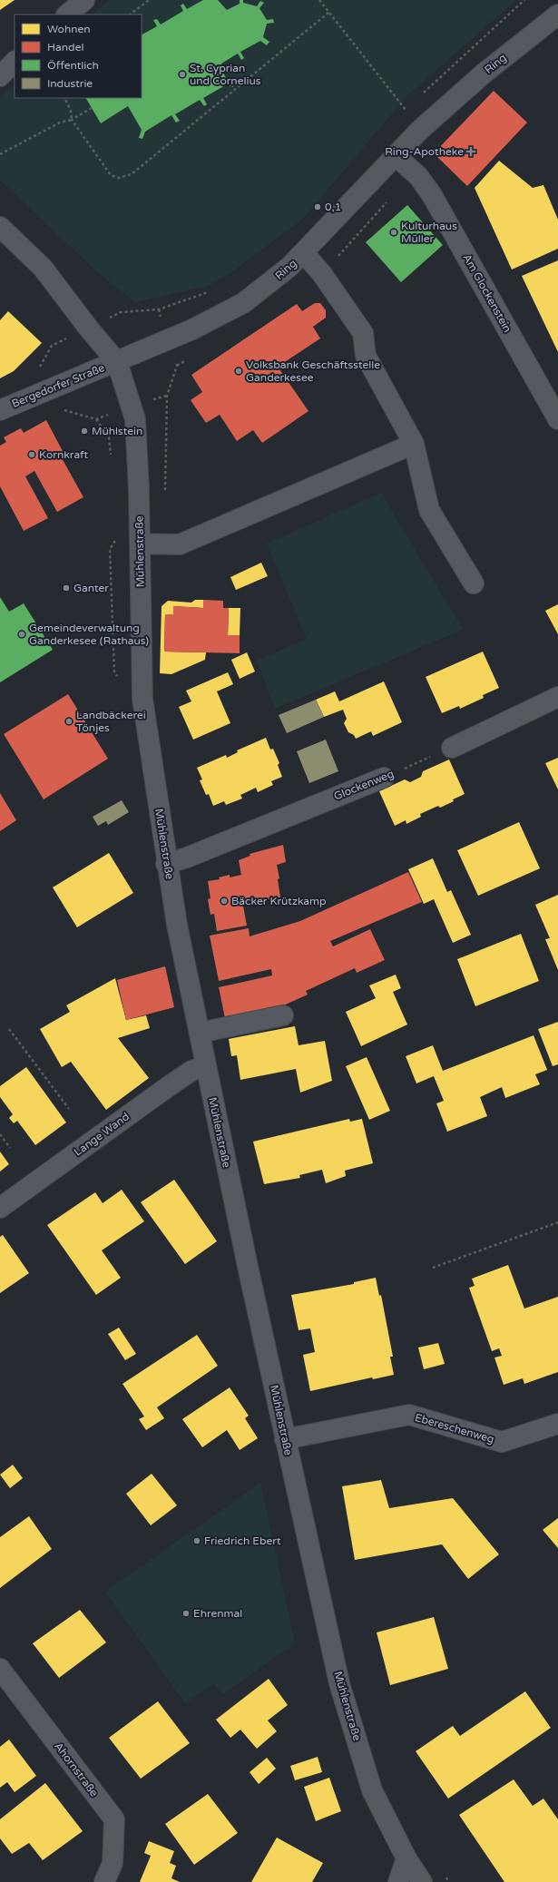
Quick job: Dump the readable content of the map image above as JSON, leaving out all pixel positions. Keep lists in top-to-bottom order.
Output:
{
  "streets": {
    "street": [
      "Ring",
      "Am Glockenstein",
      "Bergedorfer Straße",
      "Mühlenstraße",
      "Glockenweg",
      "Lange Wand",
      "Ebereschenweg",
      "Ahornstraße"
    ]
  },
  "crossings": [
    ["Ring", "Am Glockenstein"],
    ["Ring", "Bergedorfer Straße"],
    ["Ring", "Mühlenstraße"],
    ["Bergedorfer Straße", "Mühlenstraße"],
    ["Mühlenstraße", "Glockenweg"],
    ["Mühlenstraße", "Lange Wand"],
    ["Mühlenstraße", "Ebereschenweg"]
  ],
  "places": {
    "other": [
      "St. Cyprian und Cornelius",
      "0,1",
      "Kulturhaus Müller",
      "Volksbank Geschäftsstelle Ganderkesee",
      "Mühlstein",
      "Kornkraft",
      "Ganter",
      "Gemeindeverwaltung Ganderkesee (Rathaus)",
      "Landbäckerei Tönjes",
      "Bäcker Krützkamp",
      "Friedrich Ebert",
      "Ehrenmal"
    ],
    "health": ["Ring-Apotheke"]
  },
  "legend": [
    "Wohnen",
    "Handel",
    "Öffentlich",
    "Industrie"
  ]
}
